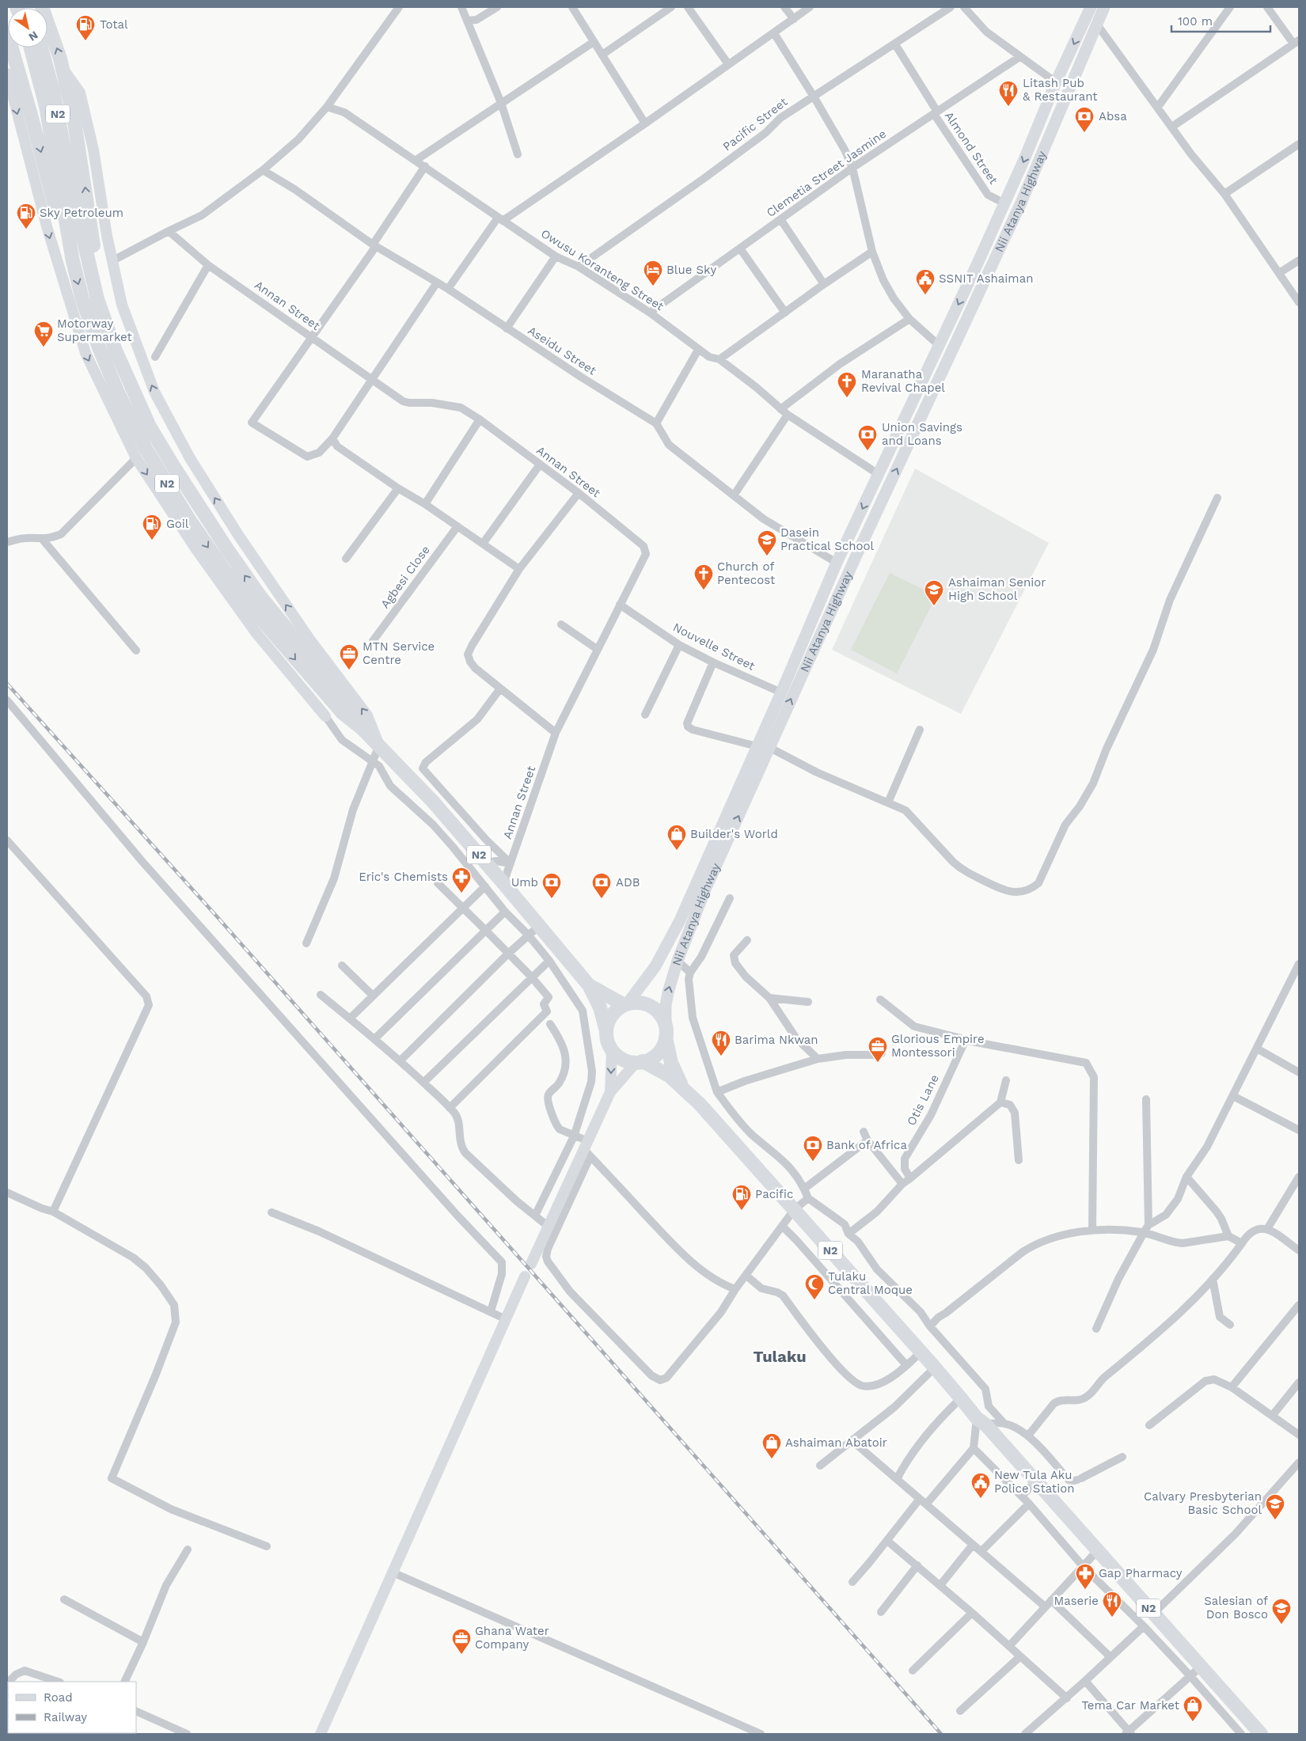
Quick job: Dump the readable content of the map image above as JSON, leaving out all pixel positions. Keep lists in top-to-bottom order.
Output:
{
  "streets": {
    "highway": ["N2"],
    "main road": ["Nii Atanya Highway"],
    "street": [
      "Pacific Street",
      "Almond Street",
      "Clemetia Street Jasmine",
      "Owusu Koranteng Street",
      "Annan Street",
      "Aseidu Street",
      "Agbesi Close",
      "Nouvelle Street",
      "Otis Lane"
    ]
  },
  "crossings": [
    ["N2", "Nii Atanya Highway"],
    ["N2", "Annan Street"],
    ["Pacific Street", "Owusu Koranteng Street"],
    ["Almond Street", "Clemetia Street Jasmine"],
    ["Clemetia Street Jasmine", "Owusu Koranteng Street"],
    ["Annan Street", "Nouvelle Street"]
  ],
  "districts": ["Tulaku"],
  "places": {
    "fuel station": [
      "Total",
      "Sky Petroleum",
      "Goil",
      "Pacific"
    ],
    "restaurant": ["Litash Pub & Restaurant", "Barima Nkwan", "Maserie"],
    "bank": [
      "Absa",
      "Union Savings and Loans",
      "Umb",
      "ADB",
      "Bank of Africa"
    ],
    "hotel": ["Blue Sky"],
    "public building": ["SSNIT Ashaiman", "New Tula Aku Police Station"],
    "supermarket": ["Motorway Supermarket"],
    "church": ["Maranatha Revival Chapel", "Church of Pentecost"],
    "school or university": [
      "Dasein Practical School",
      "Ashaiman Senior High School",
      "Calvary Presbyterian Basic School",
      "Salesian of Don Bosco"
    ],
    "office": ["MTN Service Centre", "Glorious Empire Montessori", "Ghana Water Company"],
    "shop": ["Builder's World", "Ashaiman Abatoir", "Tema Car Market"],
    "pharmacy": ["Eric's Chemists", "Gap Pharmacy"],
    "mosque": ["Tulaku Central Moque"]
  },
  "legend": ["Road", "Railway"],
  "scale_bar": "100 m",
  "north": "bottom right"
}
